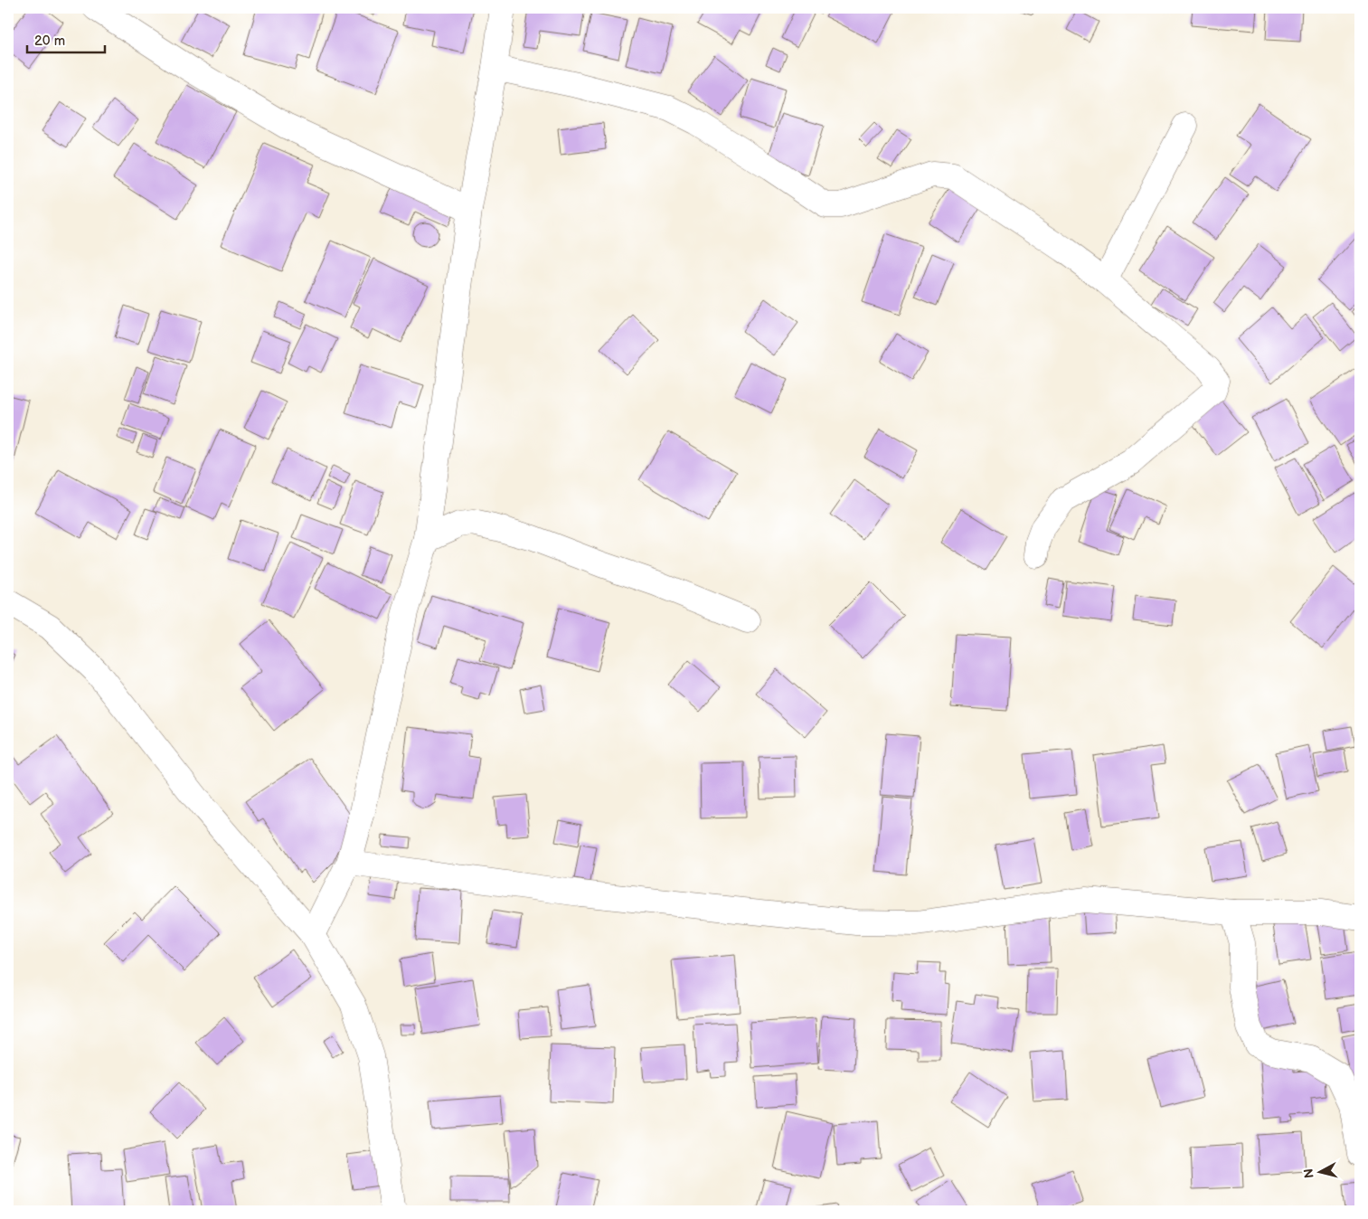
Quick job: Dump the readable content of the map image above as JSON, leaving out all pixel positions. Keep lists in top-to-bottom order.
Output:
{
  "scale_bar": "20 m",
  "north": "left"
}
